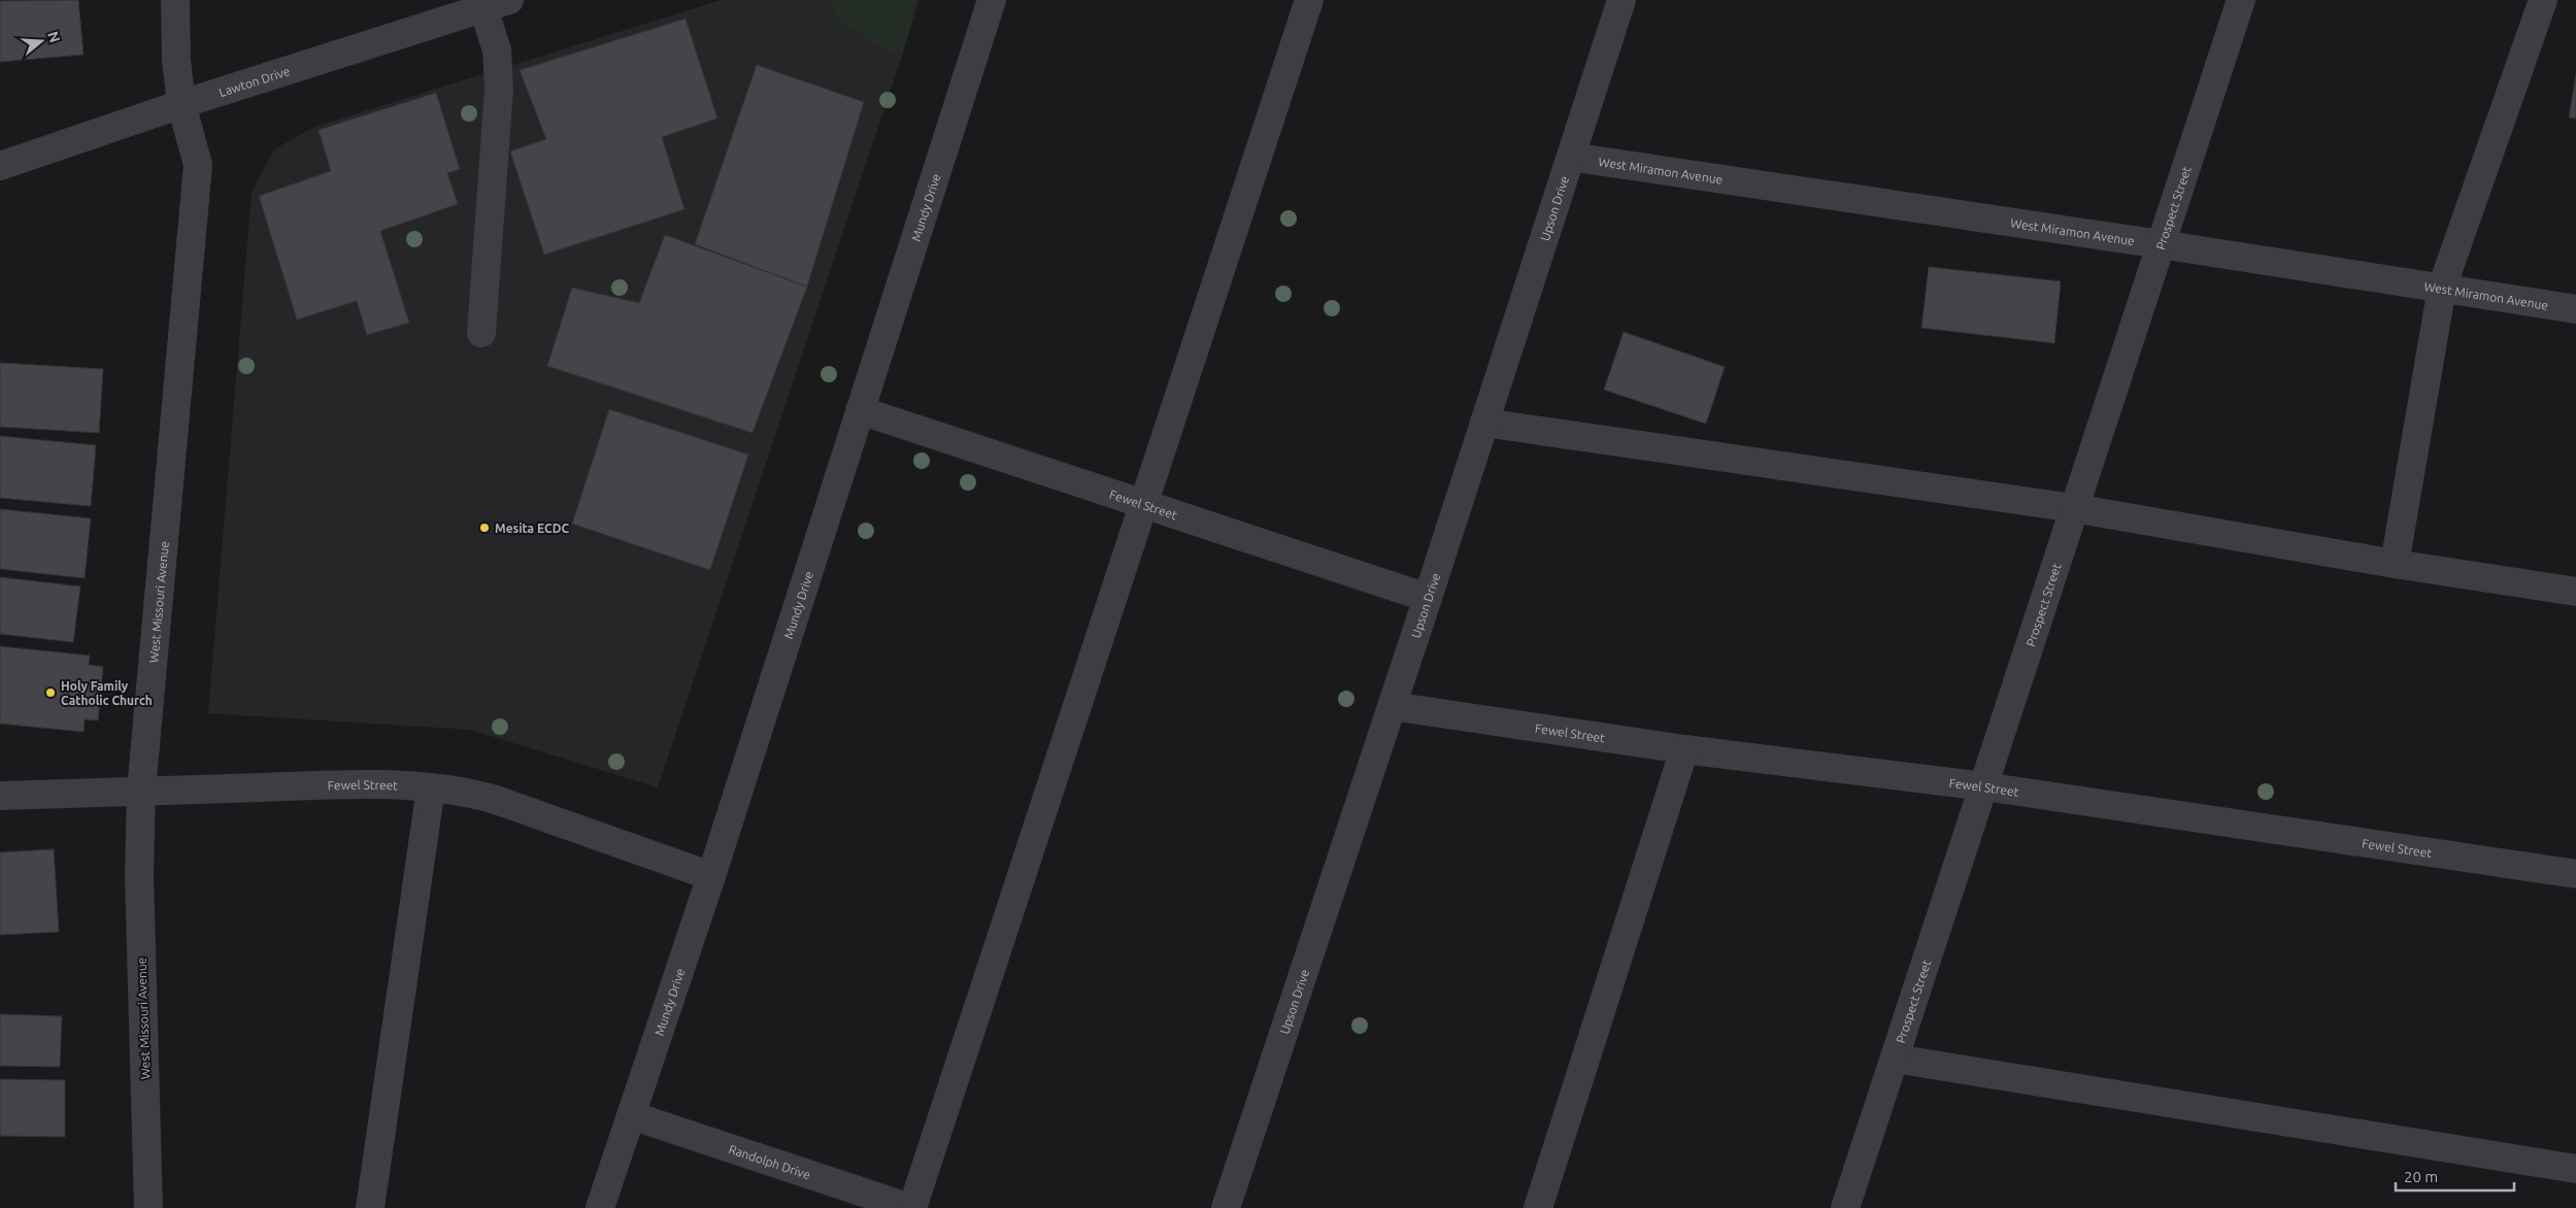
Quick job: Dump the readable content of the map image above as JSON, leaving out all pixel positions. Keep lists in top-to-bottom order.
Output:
{
  "streets": {
    "street": [
      "Lawton Drive",
      "West Miramon Avenue",
      "Mundy Drive",
      "Upson Drive",
      "Prospect Street",
      "Fewel Street",
      "West Missouri Avenue",
      "Randolph Drive"
    ]
  },
  "crossings": [
    ["Lawton Drive", "West Missouri Avenue"],
    ["West Miramon Avenue", "Upson Drive"],
    ["West Miramon Avenue", "Prospect Street"],
    ["Mundy Drive", "Fewel Street"],
    ["Mundy Drive", "Randolph Drive"],
    ["Upson Drive", "Fewel Street"],
    ["Prospect Street", "Fewel Street"],
    ["Fewel Street", "West Missouri Avenue"]
  ],
  "places": ["Mesita ECDC", "Holy Family Catholic Church"],
  "scale_bar": "20 m",
  "north": "right"
}
